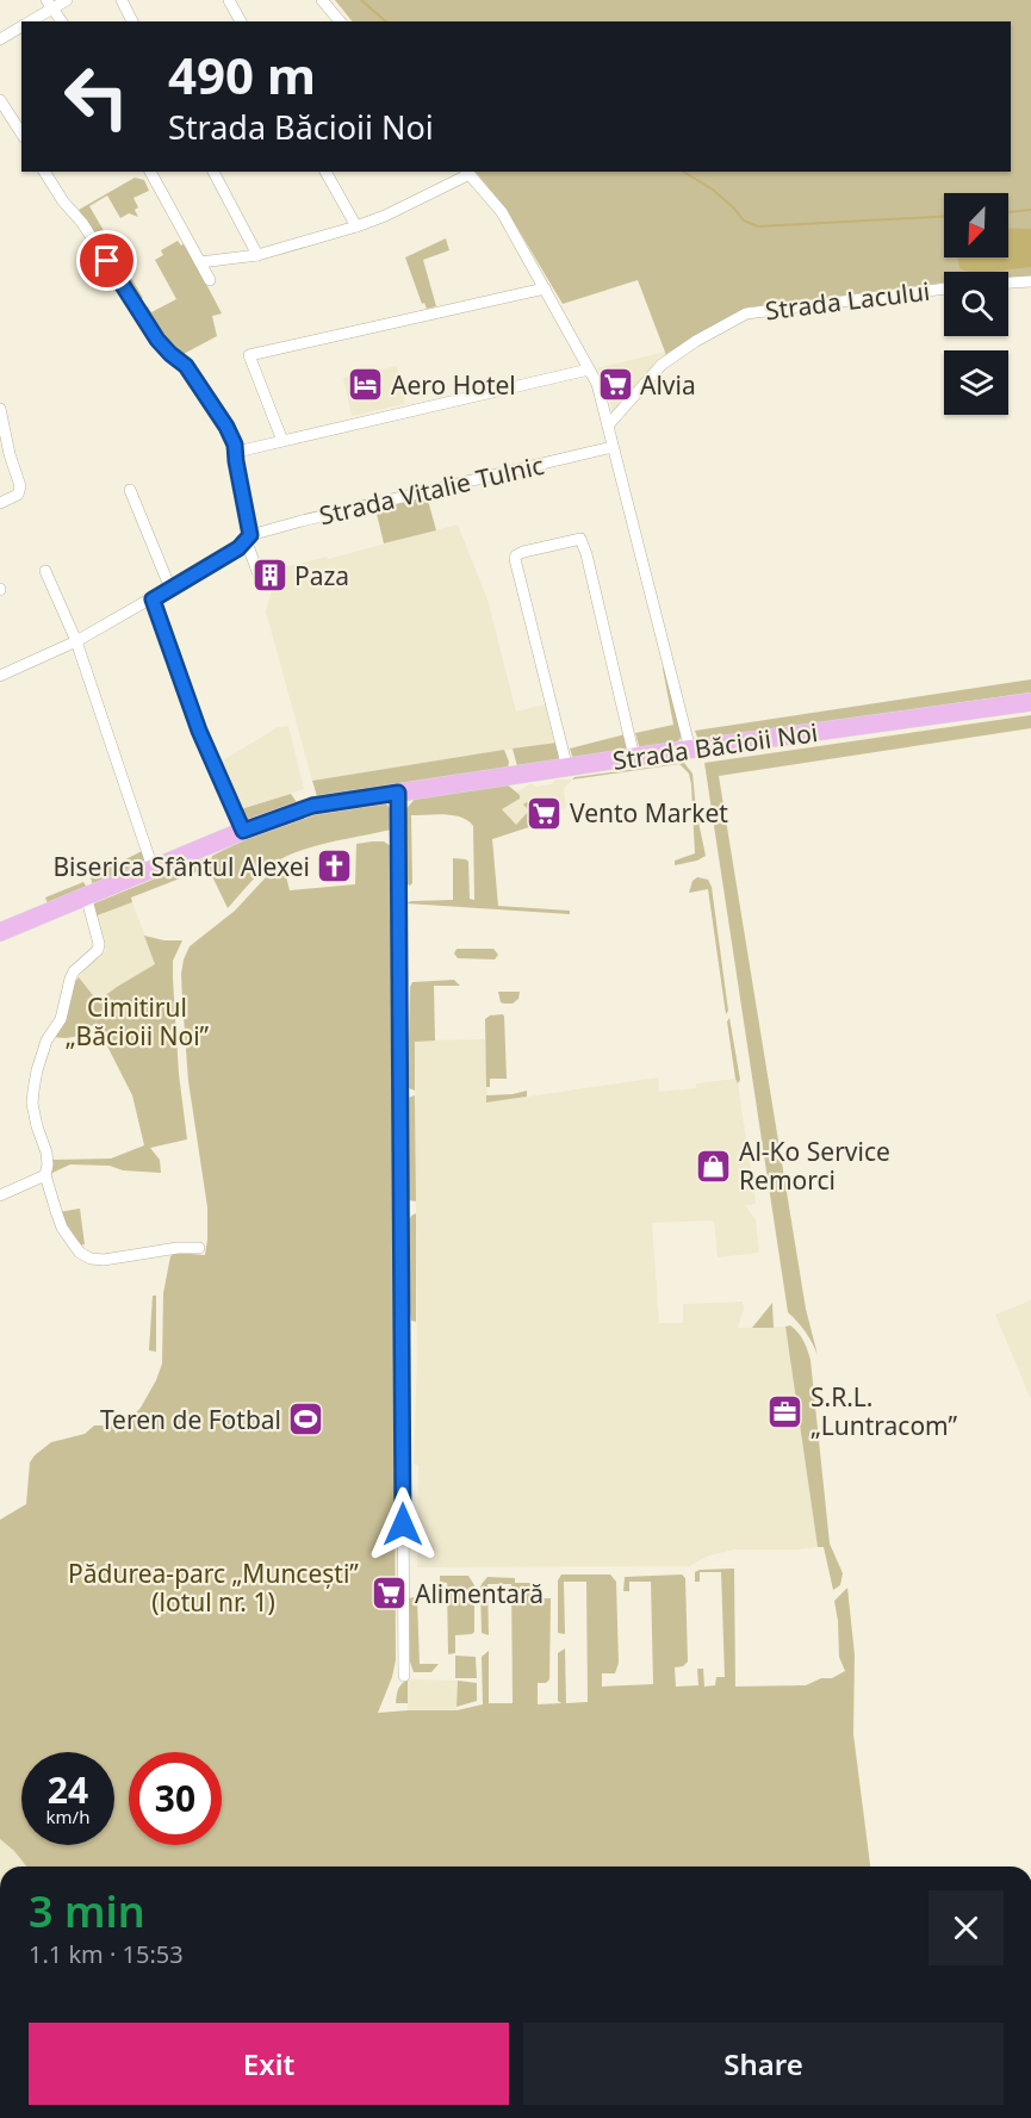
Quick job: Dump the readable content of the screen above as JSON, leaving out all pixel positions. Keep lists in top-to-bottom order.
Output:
{
  "streets": {
    "main road": ["Strada Băcioii Noi"],
    "street": ["Strada Lacului", "Strada Vitalie Tulnic"]
  },
  "parks": ["Cimitirul „Băcioii Noi”", "Pădurea-parc „Muncești” (lotul nr. 1)"],
  "places": {
    "hotel": ["Aero Hotel"],
    "supermarket": ["Alvia", "Vento Market", "Alimentară"],
    "building": ["Paza"],
    "church": ["Biserica Sfântul Alexei"],
    "shop": ["Al-Ko Service Remorci"],
    "office": ["S.R.L. „Luntracom”"],
    "sports": ["Teren de Fotbal"]
  },
  "north": "bottom left",
  "page": {
    "turn": ["490 m", "Strada Băcioii Noi"],
    "speed": "24 km/h",
    "limit": "30",
    "heading": ["3 min", "1.1 km · 15:53"],
    "buttons": ["Exit", "Share"]
  }
}
